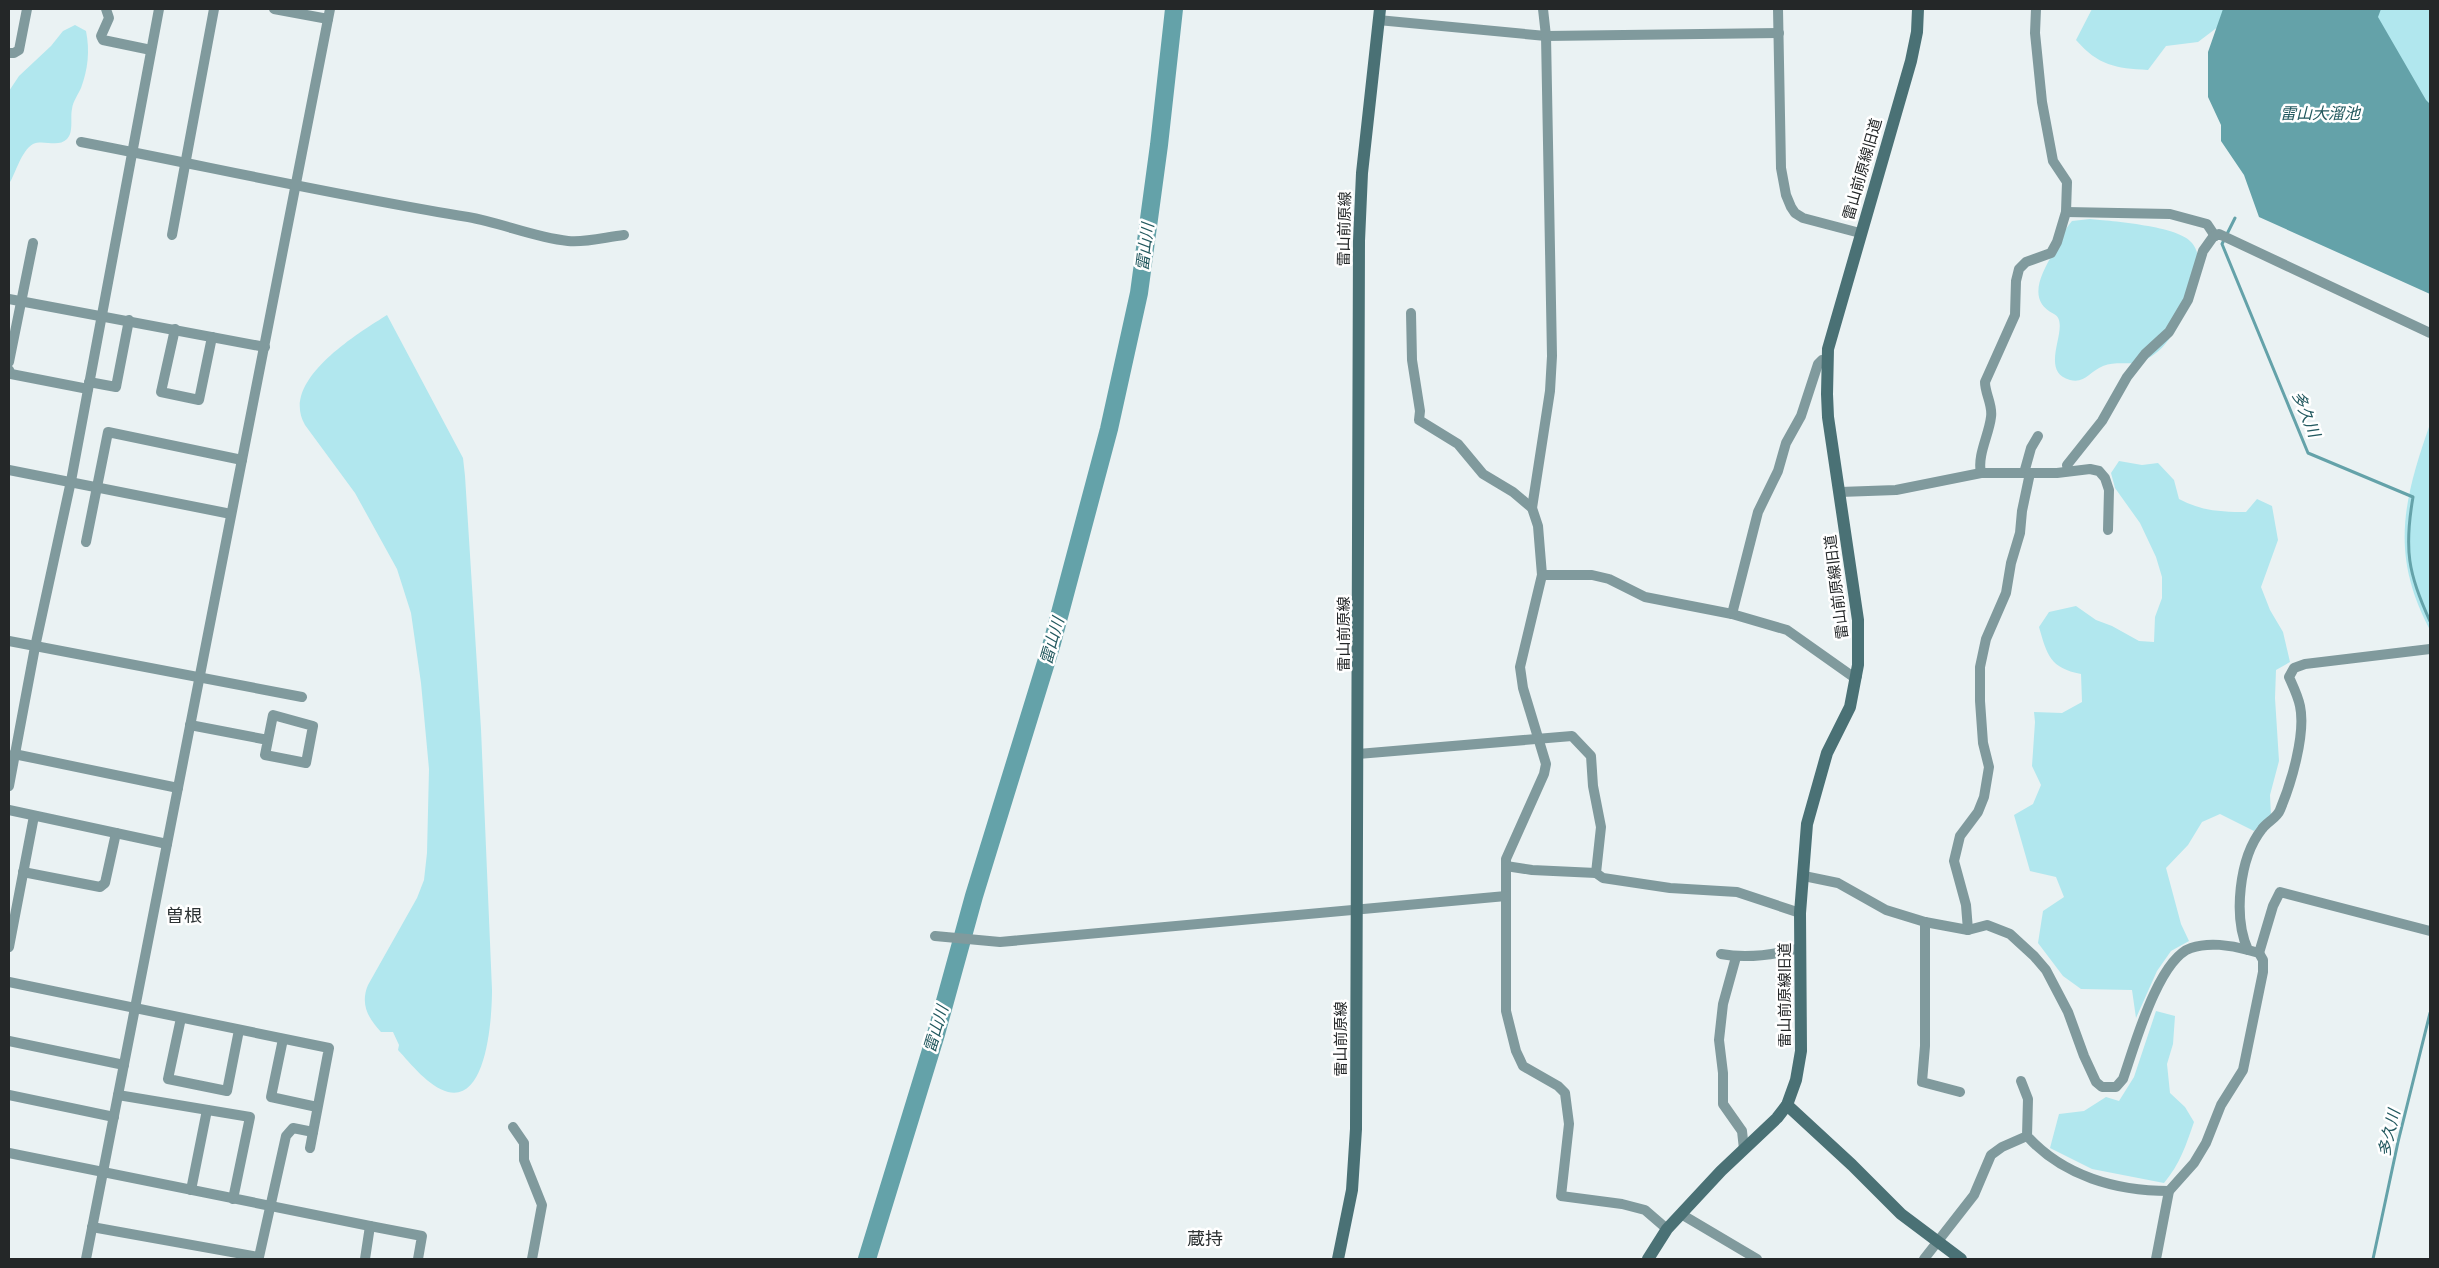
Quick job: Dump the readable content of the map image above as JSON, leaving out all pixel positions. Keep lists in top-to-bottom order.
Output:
{
  "streets": {
    "street": ["雷山前原線旧道", "雷山前原線"]
  },
  "districts": ["曽根", "蔵持"],
  "water": ["雷山大溜池", "雷山川", "多久川"]
}
